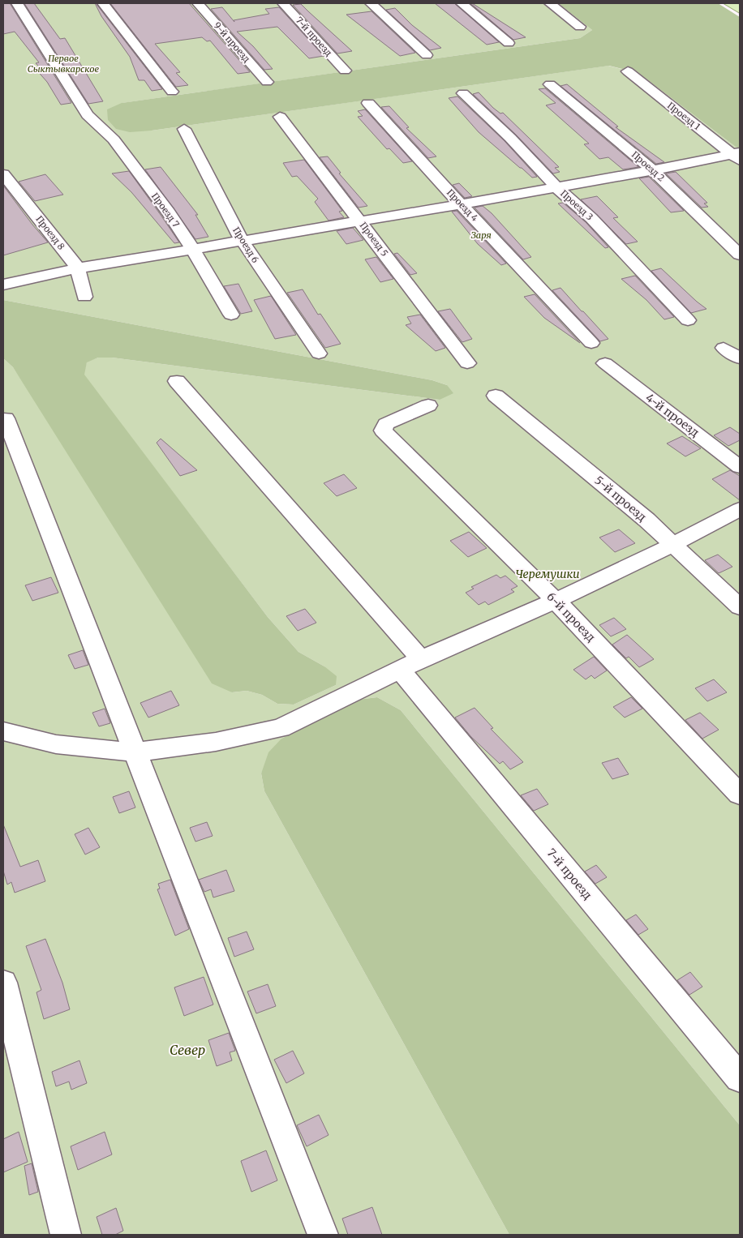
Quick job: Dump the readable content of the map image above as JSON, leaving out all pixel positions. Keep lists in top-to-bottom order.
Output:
{
  "streets": {
    "street": [
      "7-й проезд",
      "9-й проезд",
      "Проезд 1",
      "Проезд 2",
      "Проезд 4",
      "Проезд 3",
      "Проезд 7",
      "Проезд 8",
      "Проезд 5",
      "Проезд 6",
      "4-й проезд",
      "5-й проезд",
      "6-й проезд"
    ]
  },
  "parks": [
    "Первое Сыктывкарское",
    "Заря",
    "Черемушки",
    "Север"
  ]
}
